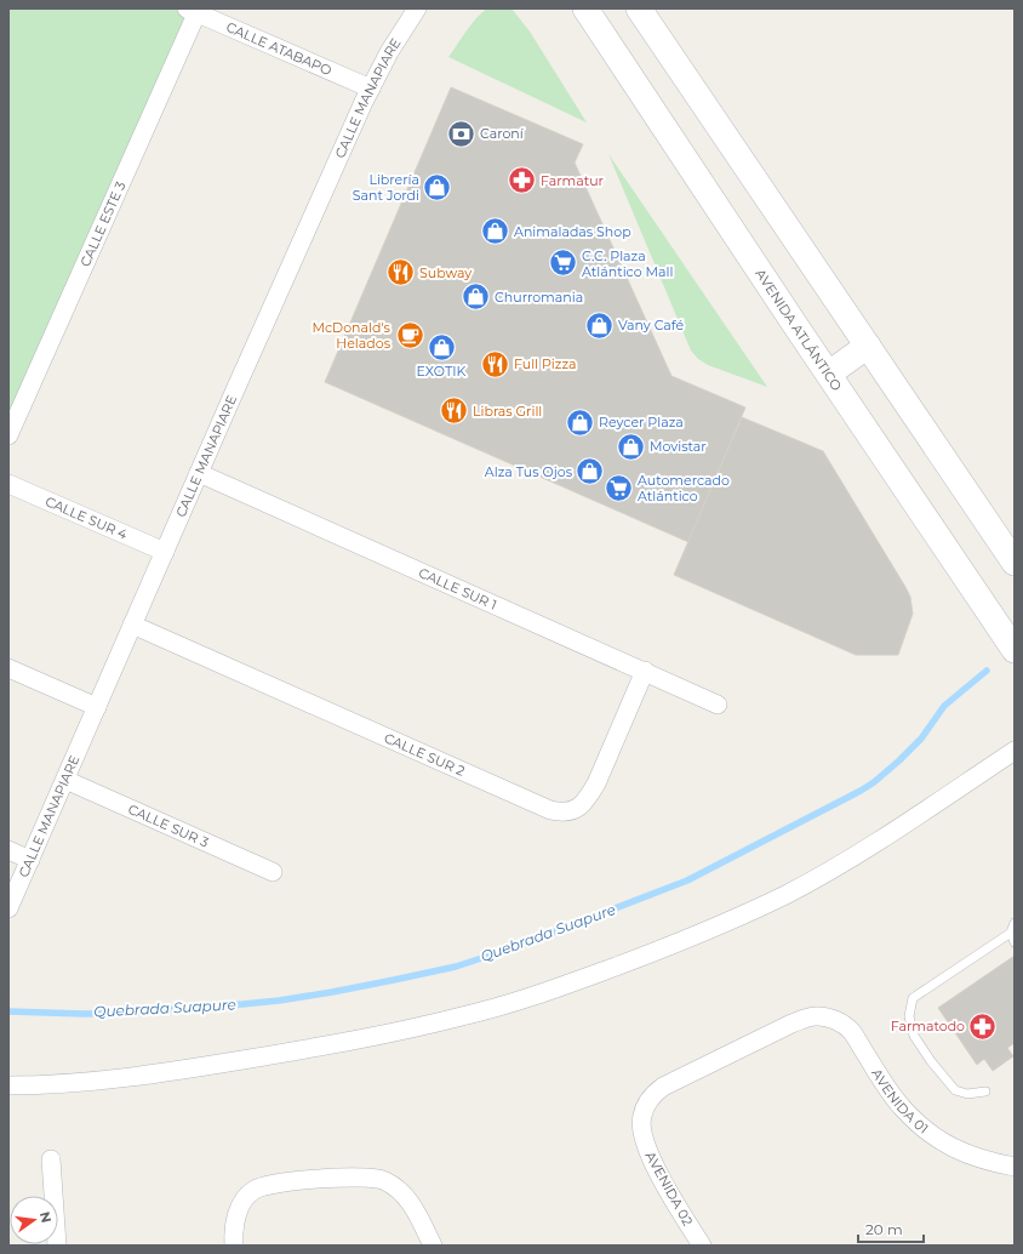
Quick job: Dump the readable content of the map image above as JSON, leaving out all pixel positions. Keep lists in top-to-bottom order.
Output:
{
  "streets": {
    "main road": ["AVENIDA ATLÁNTICO"],
    "street": [
      "CALLE ATABAPO",
      "CALLE MANAPIARE",
      "CALLE ESTE 3",
      "CALLE SUR 4",
      "CALLE SUR 1",
      "CALLE SUR 2",
      "CALLE SUR 3",
      "AVENIDA 01",
      "AVENIDA 02"
    ]
  },
  "crossings": [
    ["CALLE ATABAPO", "CALLE MANAPIARE"],
    ["CALLE ATABAPO", "CALLE ESTE 3"],
    ["CALLE MANAPIARE", "CALLE SUR 4"],
    ["CALLE MANAPIARE", "CALLE SUR 1"],
    ["CALLE MANAPIARE", "CALLE SUR 2"],
    ["CALLE MANAPIARE", "CALLE SUR 3"],
    ["CALLE SUR 1", "CALLE SUR 2"],
    ["AVENIDA 01", "AVENIDA 02"]
  ],
  "water": ["Quebrada Suapure"],
  "places": {
    "bank": ["Caroní"],
    "pharmacy": ["Farmatur", "Farmatodo"],
    "shop": [
      "Librería Sant Jordi",
      "Animaladas Shop",
      "Churromania",
      "Vany Café",
      "EXOTIK",
      "Reycer Plaza",
      "Movistar",
      "Alza Tus Ojos"
    ],
    "supermarket": ["C.C. Plaza Atlántico Mall", "Automercado Atlántico"],
    "restaurant": ["Subway", "Full Pizza", "Libras Grill"],
    "cafe": ["McDonald's Helados"]
  },
  "scale_bar": "20 m",
  "north": "right"
}
